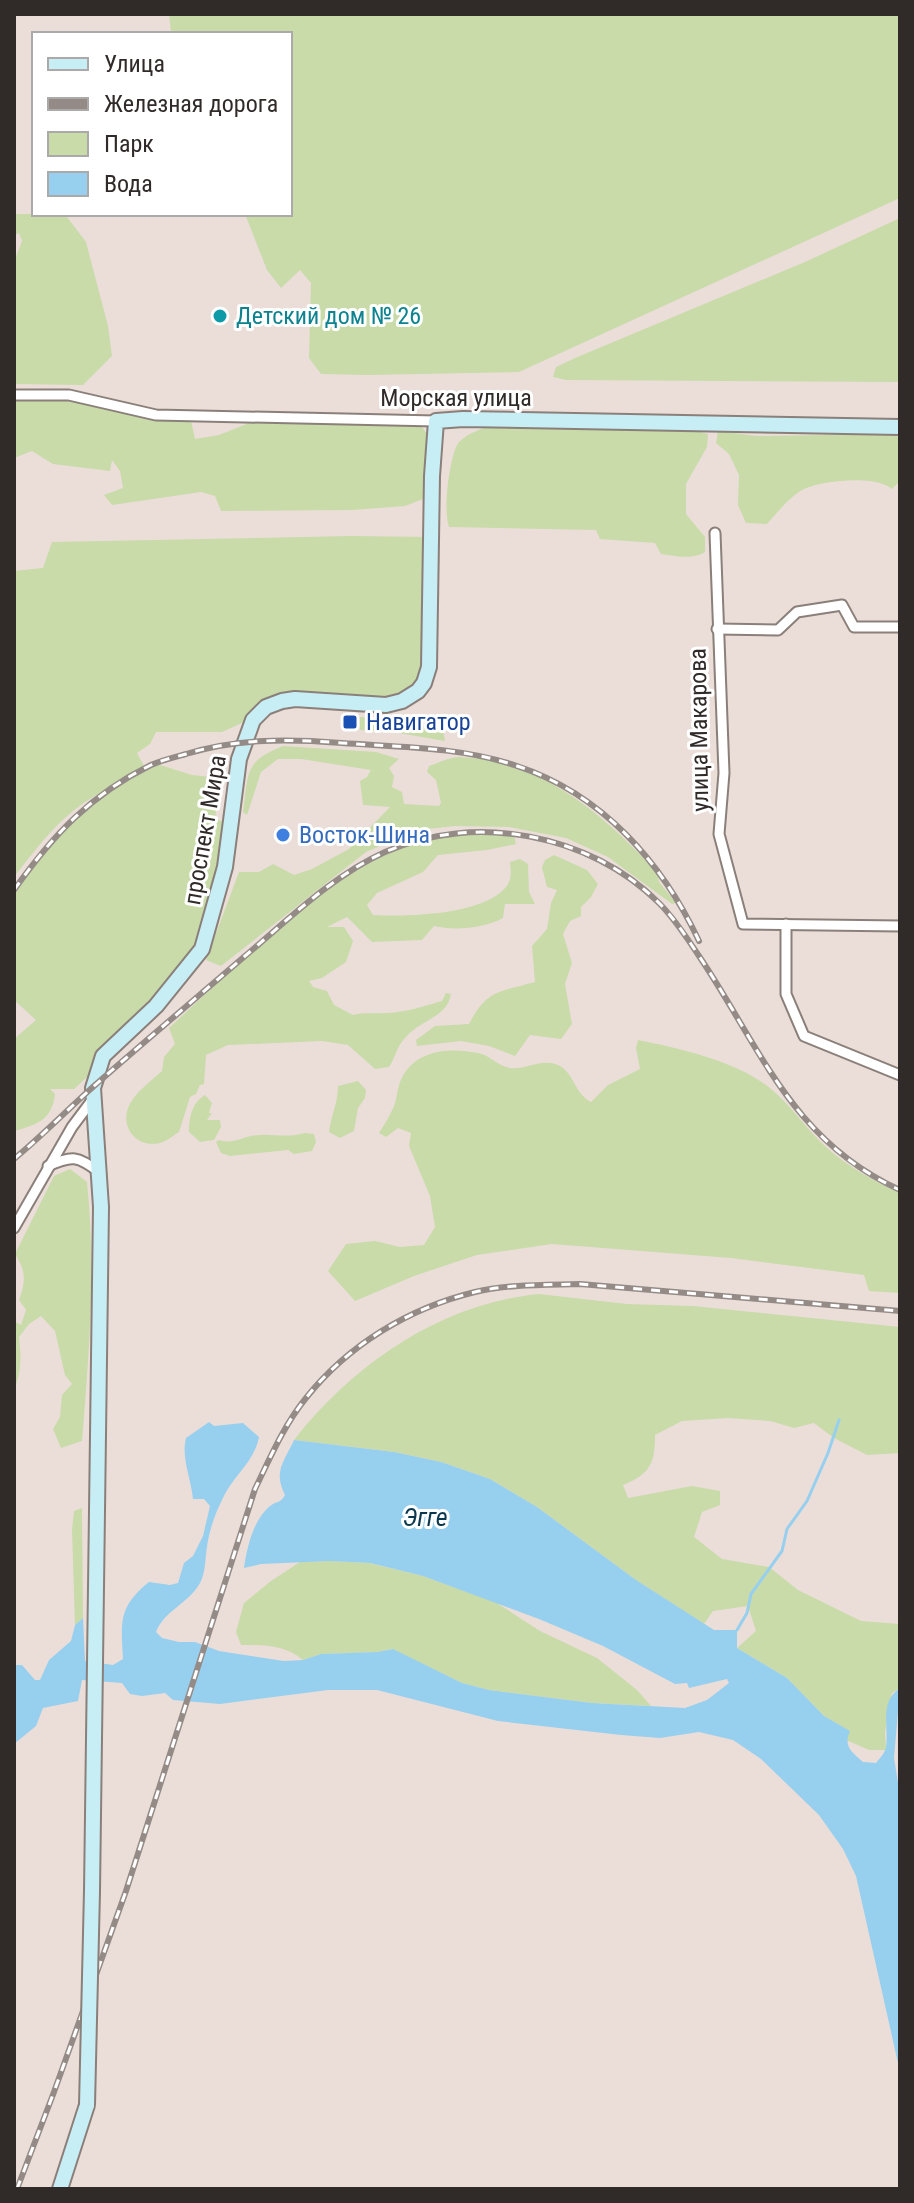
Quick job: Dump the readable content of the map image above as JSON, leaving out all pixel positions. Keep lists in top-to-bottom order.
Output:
{
  "streets": {
    "main road": ["Морская улица", "проспект Мира"],
    "street": ["улица Макарова"]
  },
  "crossings": [
    ["Морская улица", "проспект Мира"]
  ],
  "water": ["Эгге"],
  "places": {
    "other": ["Детский дом № 26", "Восток-Шина"],
    "transit": ["Навигатор"]
  },
  "legend": [
    "Улица",
    "Железная дорога",
    "Парк",
    "Вода"
  ]
}
